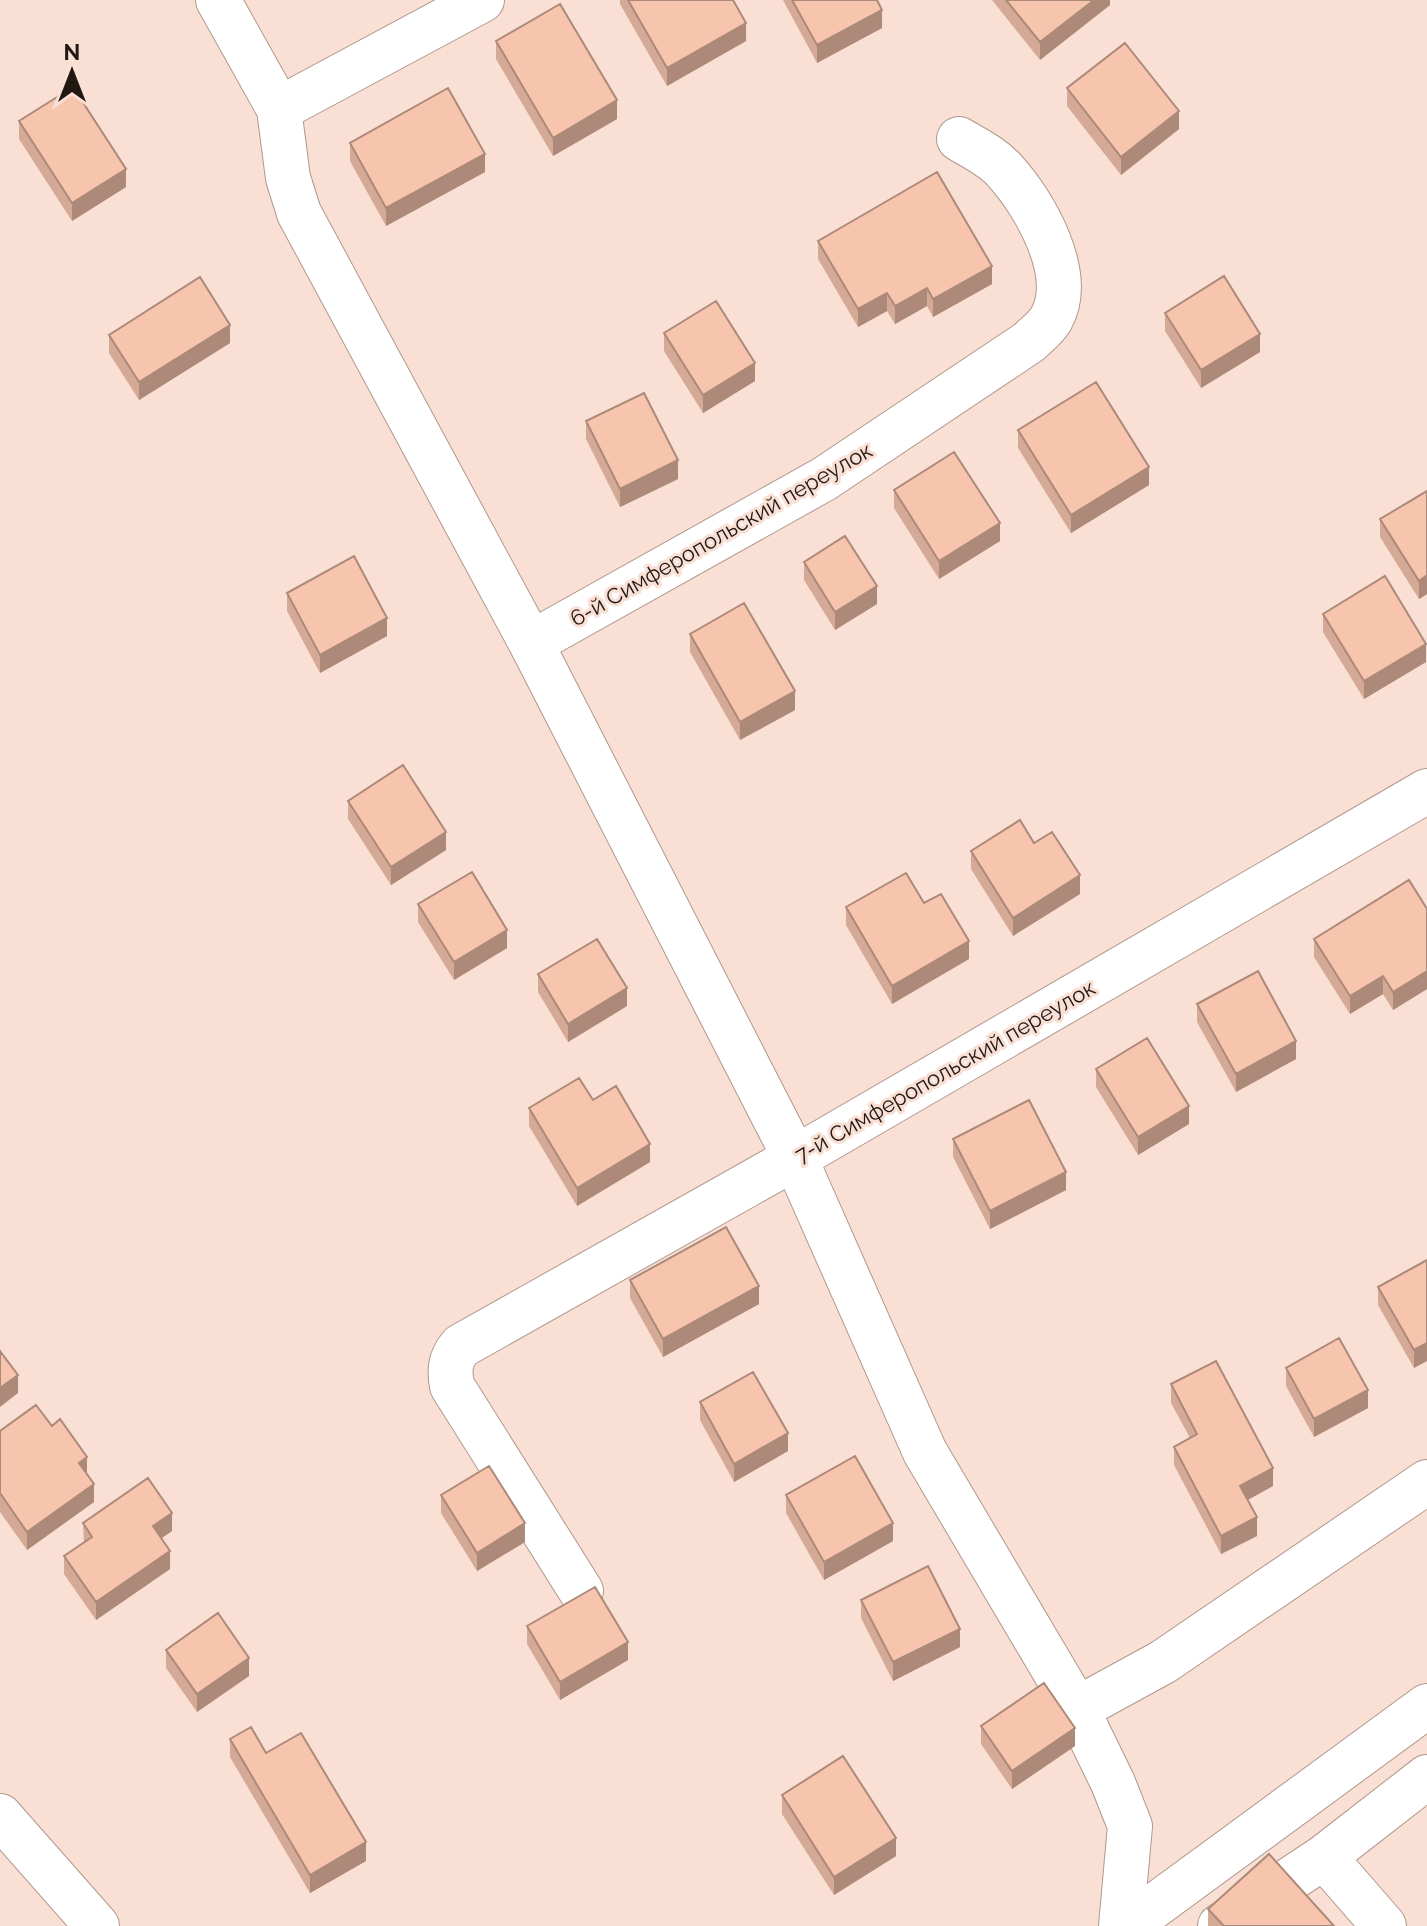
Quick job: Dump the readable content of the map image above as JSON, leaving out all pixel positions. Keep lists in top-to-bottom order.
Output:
{
  "streets": {
    "street": ["6-й Симферопольский переулок", "7-й Симферопольский переулок"]
  },
  "north": "top"
}
